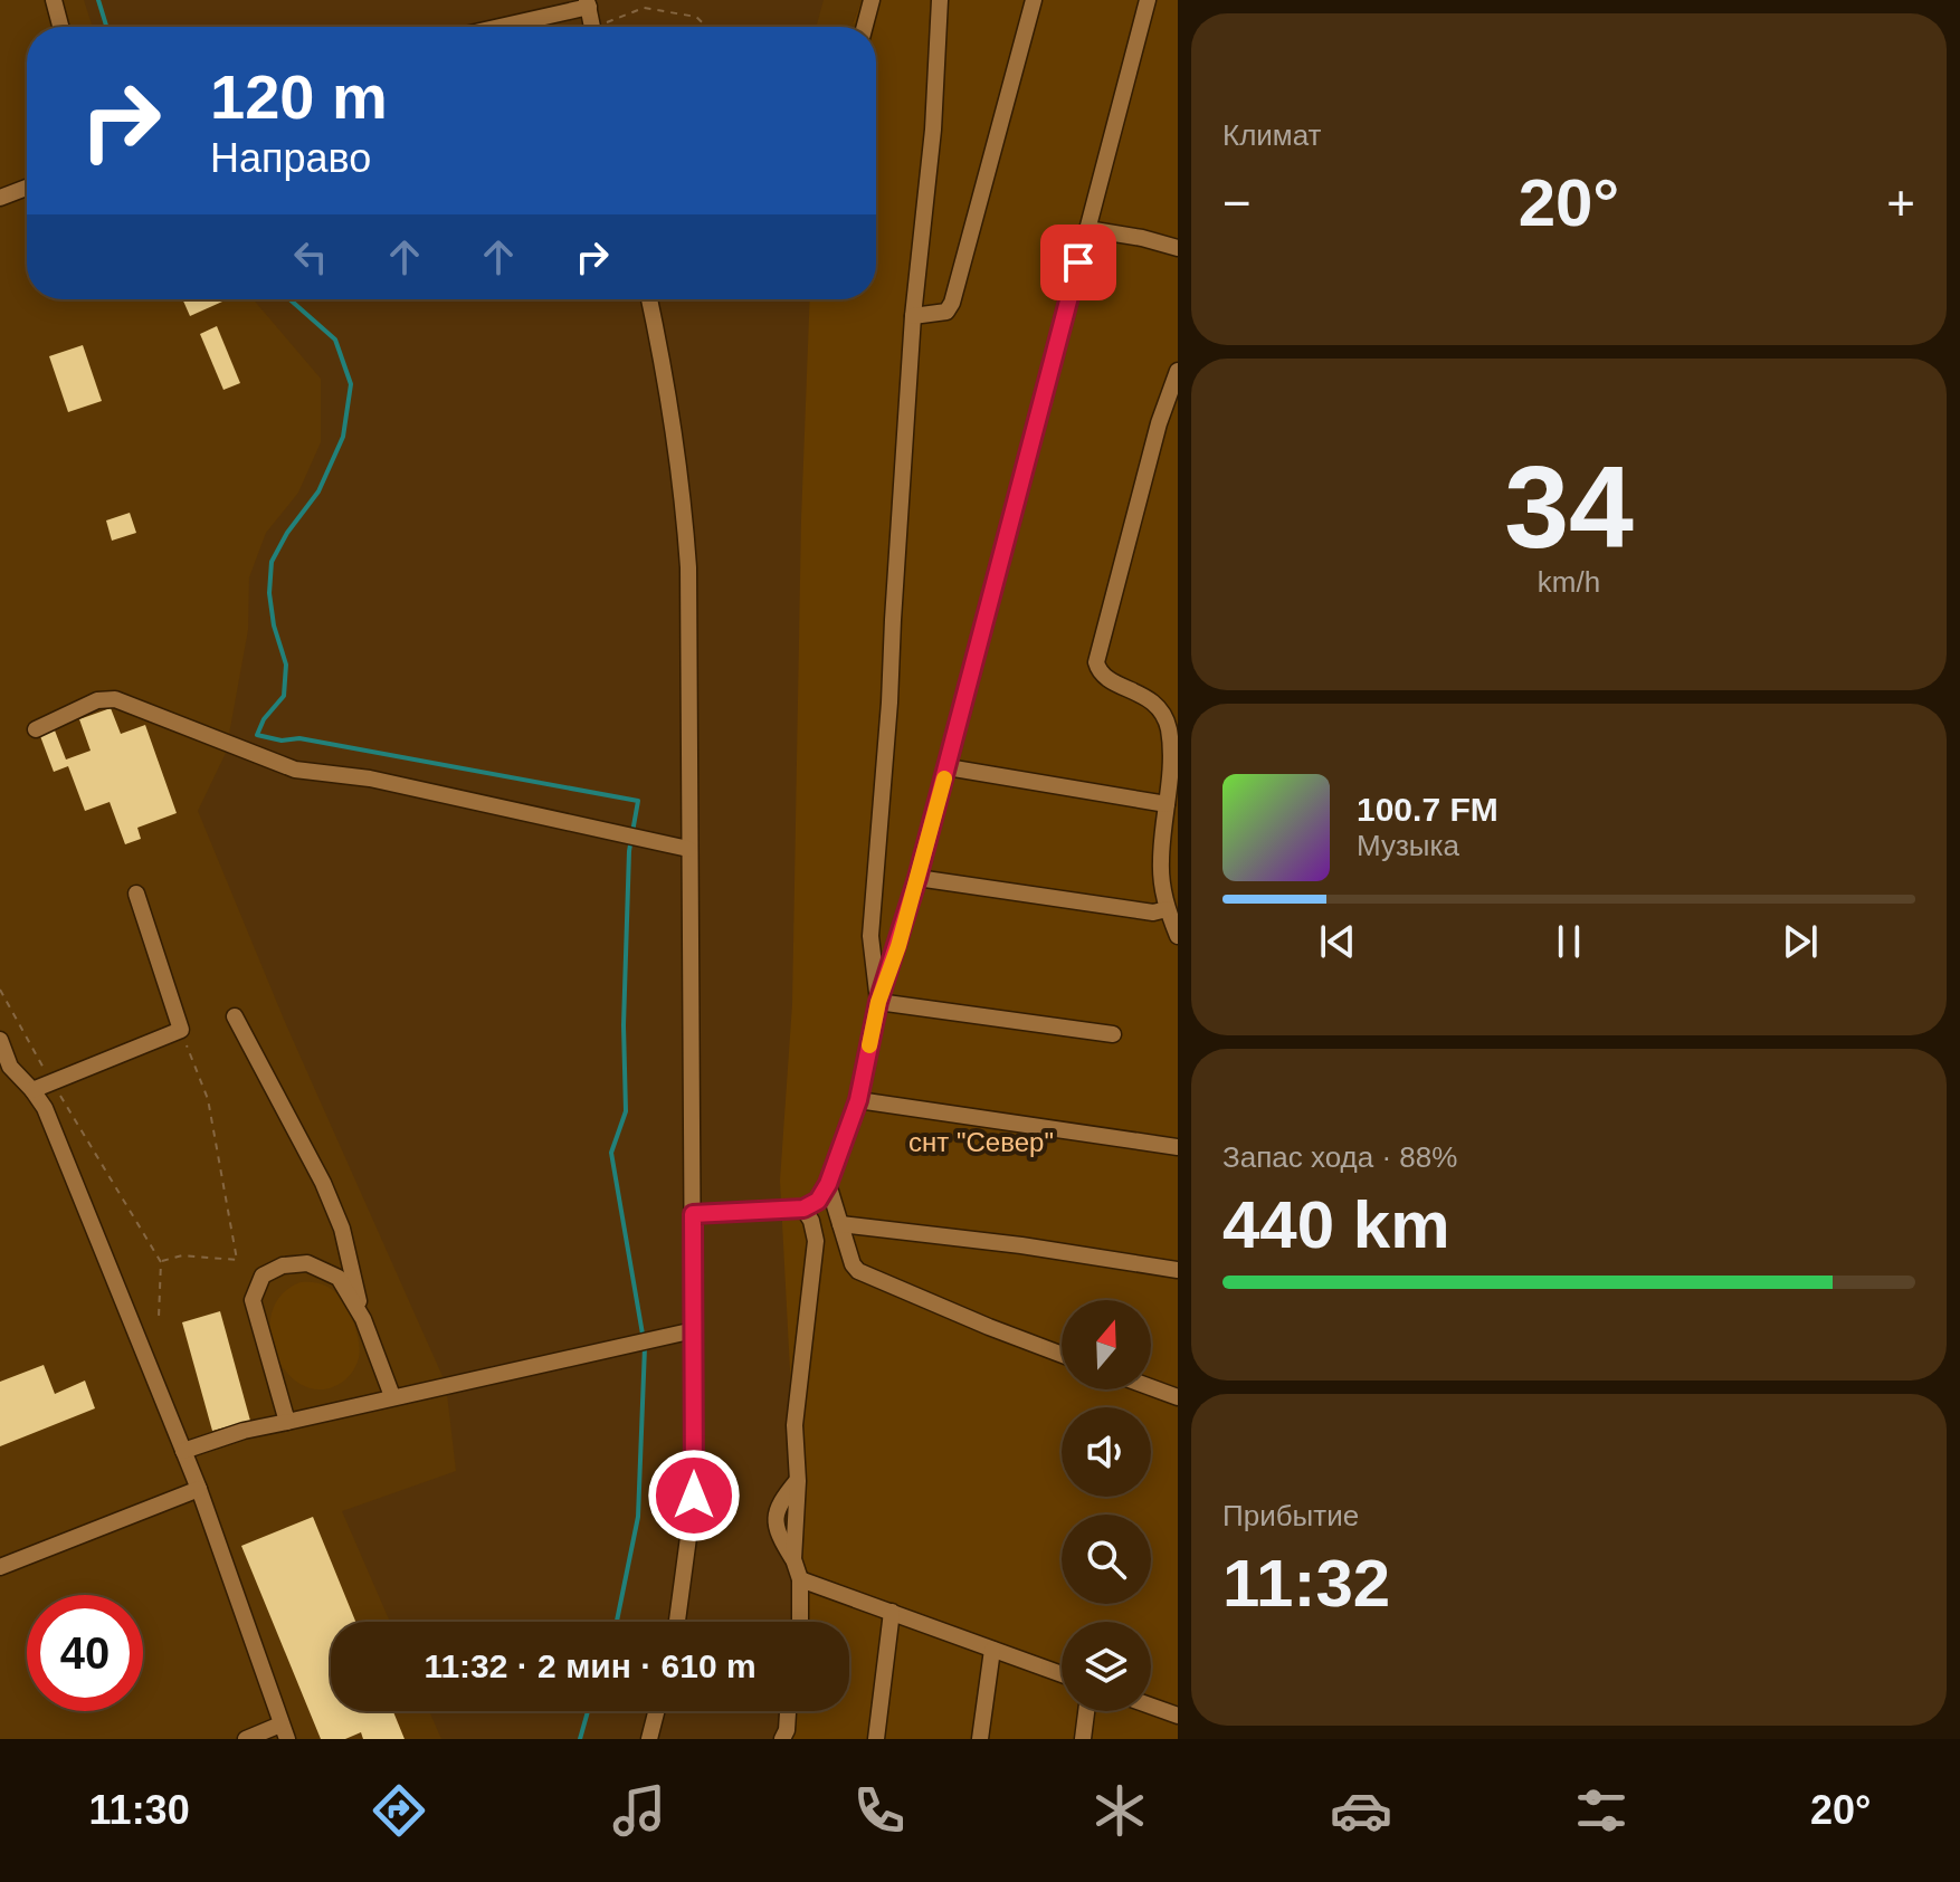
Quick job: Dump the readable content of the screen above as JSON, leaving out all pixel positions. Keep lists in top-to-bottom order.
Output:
{
  "parks": ["снт \"Север\""],
  "north": "top",
  "page": {
    "tile": [
      "Климат",
      ["34", "km/h"],
      ["Запас хода · 88%", "440 km"],
      ["Прибытие", "11:32"]
    ],
    "turn": ["120 m", "Направо"],
    "heat": ["−", "20°", "+"],
    "song": ["100.7 FM", "Музыка"],
    "limit": "40",
    "trip": "11:32 · 2 мин · 610 m",
    "tabs": ["11:30", "20°"]
  }
}
